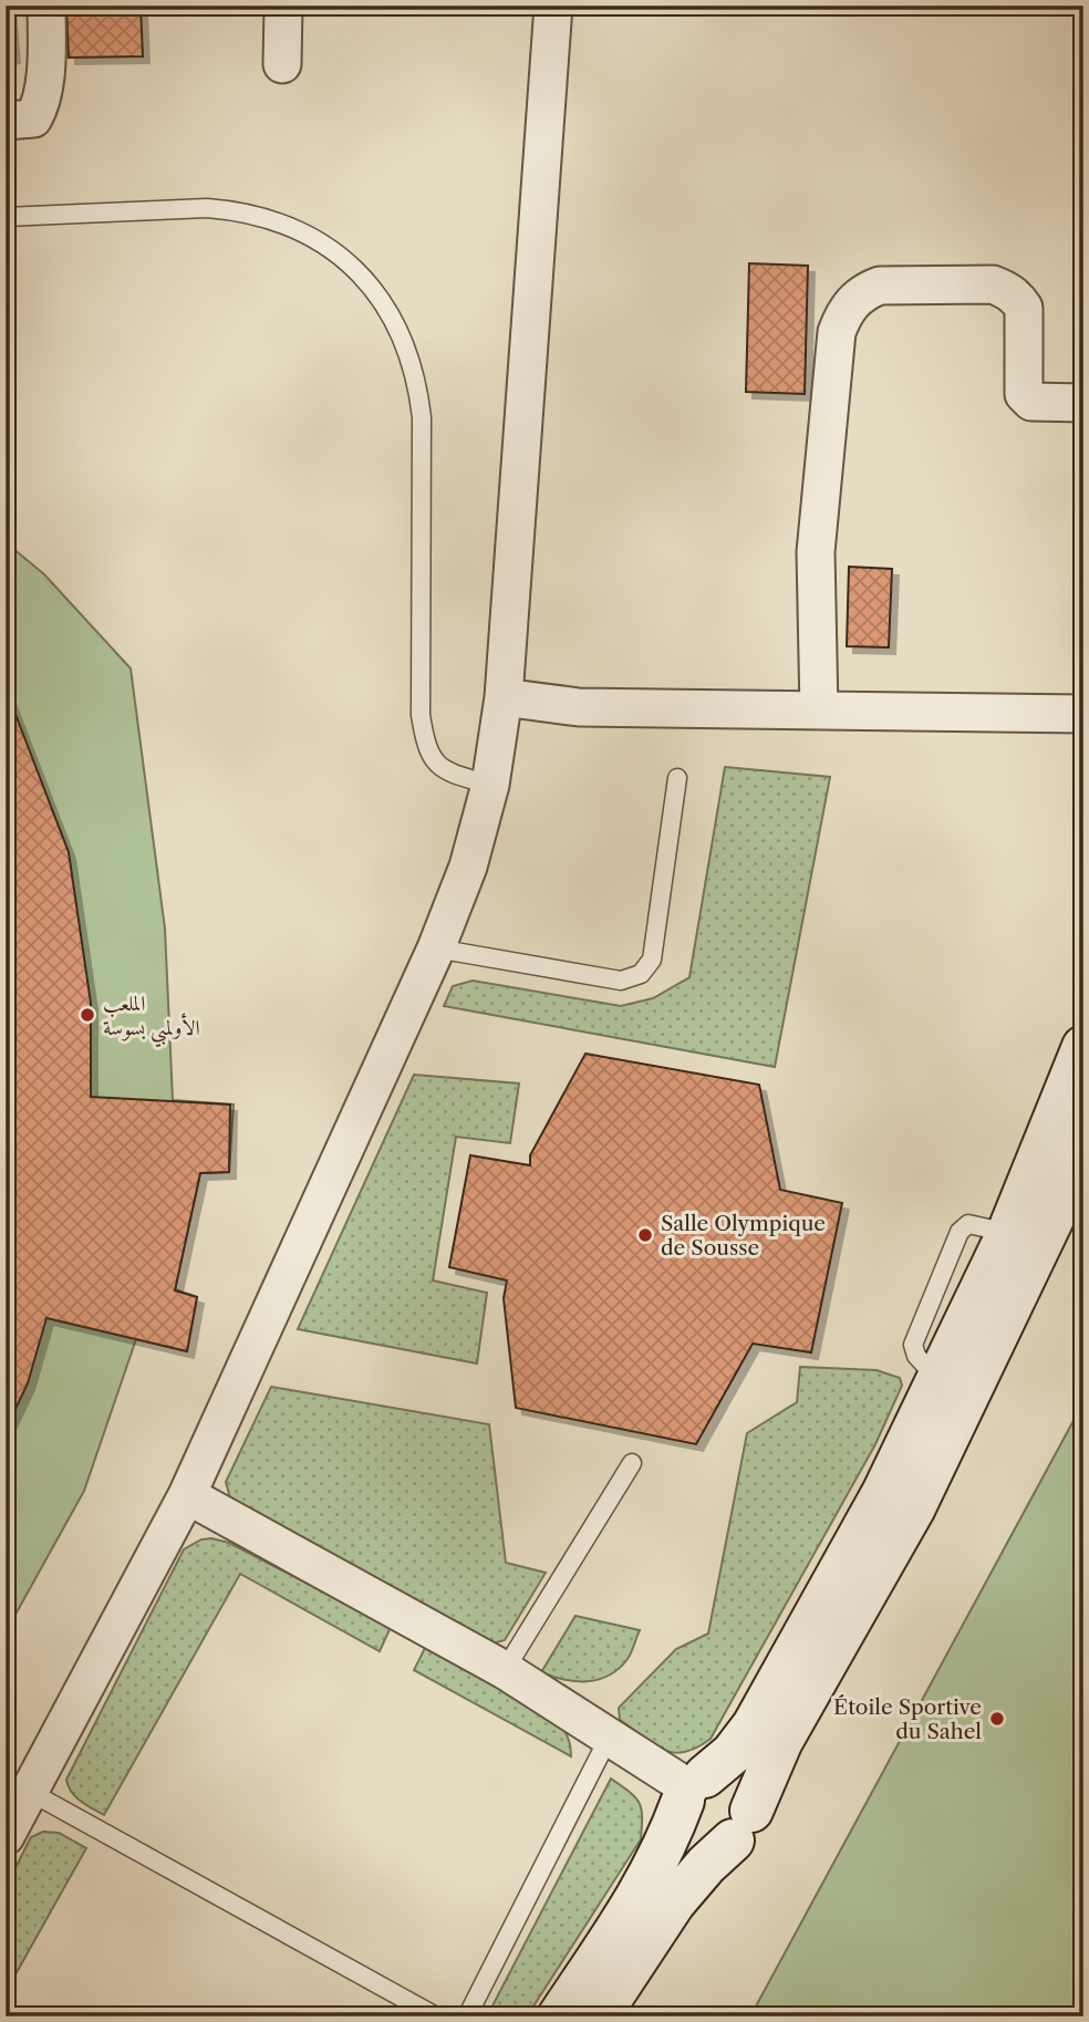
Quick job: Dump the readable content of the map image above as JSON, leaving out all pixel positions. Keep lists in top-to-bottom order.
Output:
{
  "places": ["الملعب الأولمبي بسوسة", "Salle Olympique de Sousse", "Étoile Sportive du Sahel"]
}
